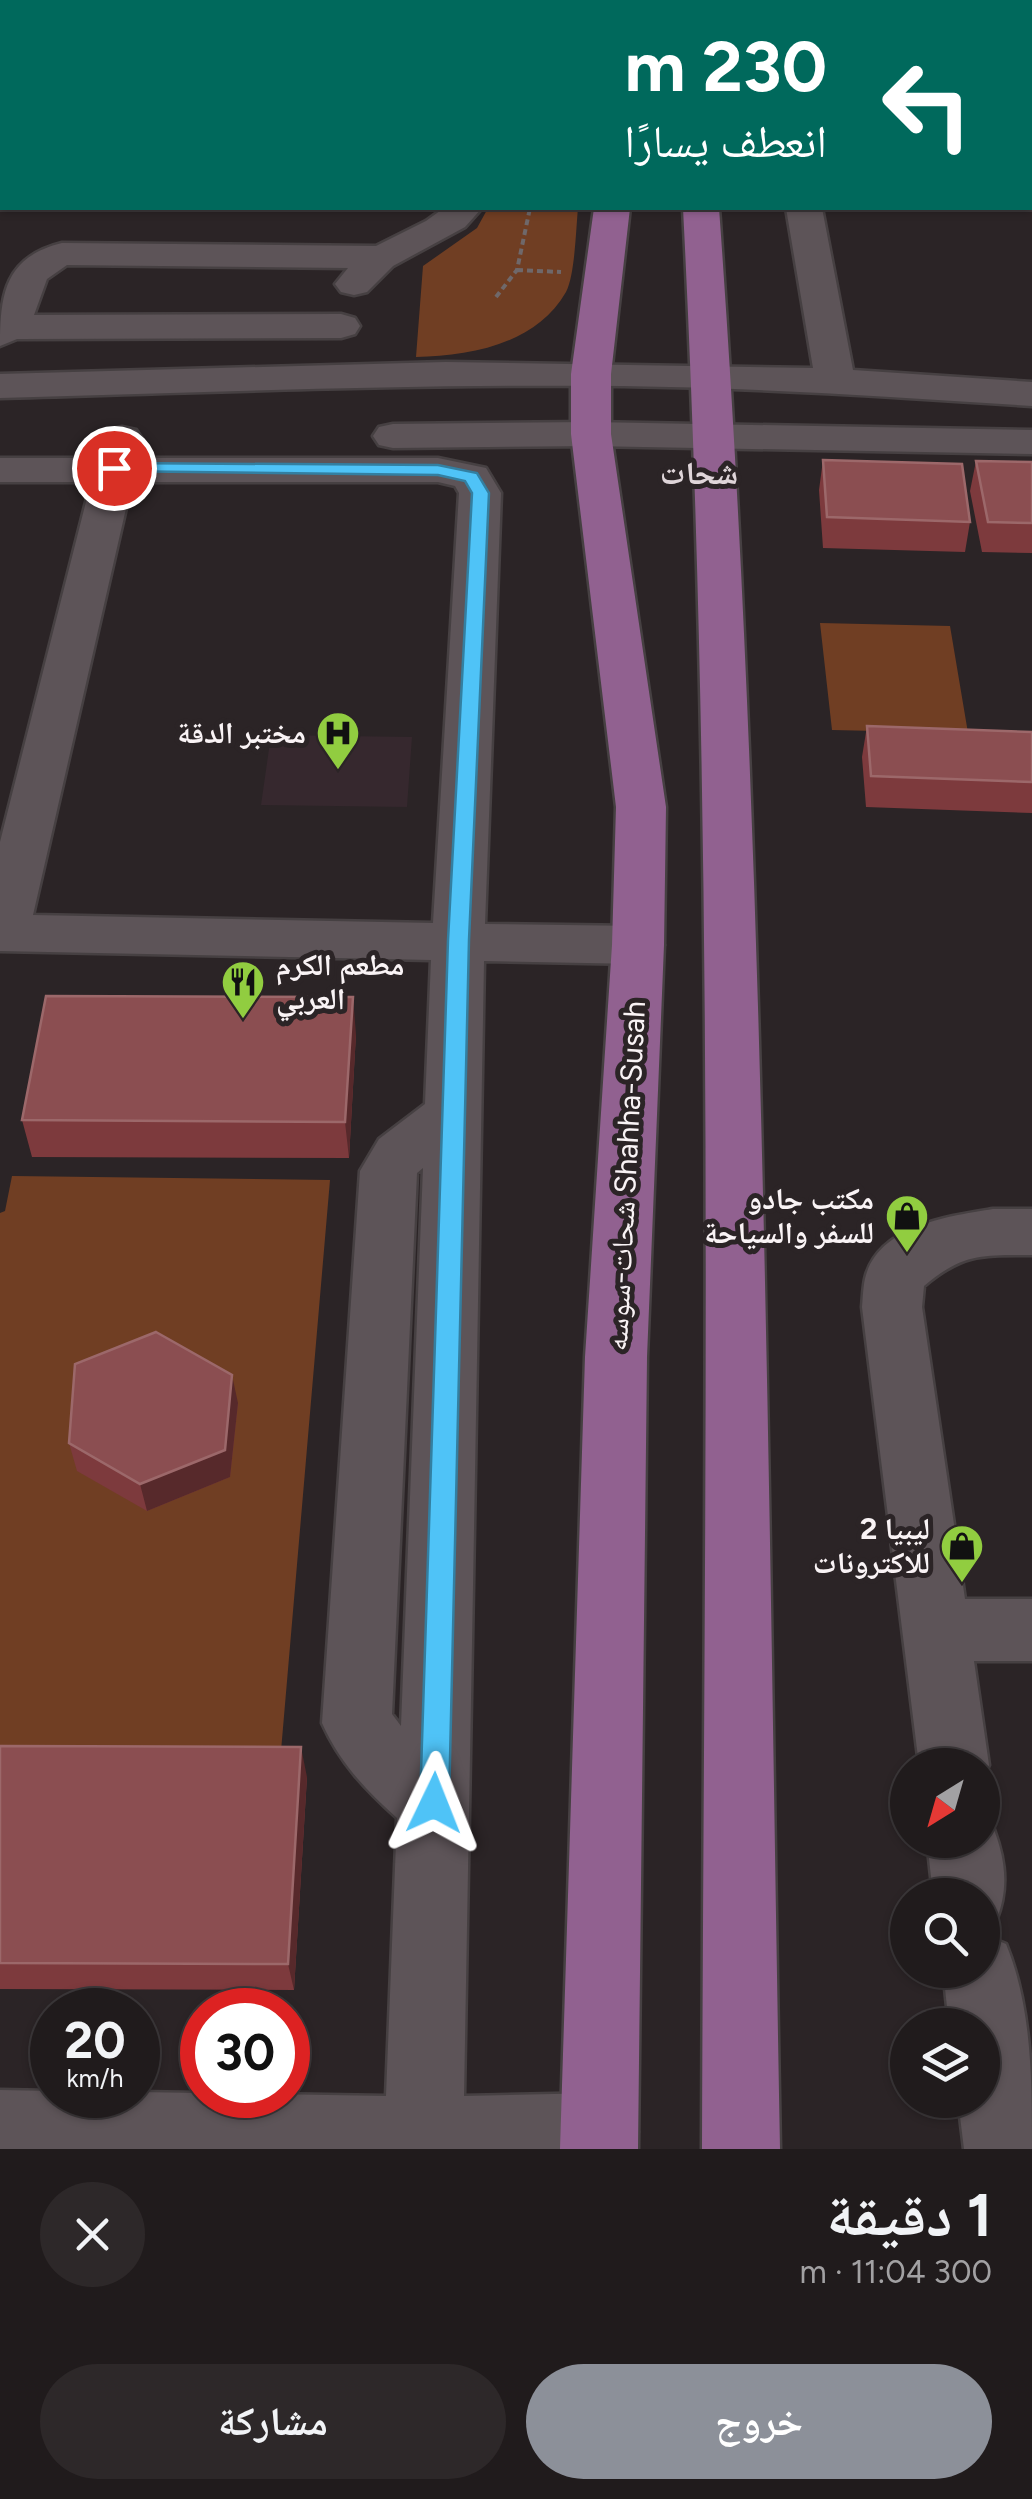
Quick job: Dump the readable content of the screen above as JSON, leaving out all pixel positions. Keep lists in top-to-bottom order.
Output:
{
  "streets": {
    "main road": ["شحات-سوسه Shahha-Susah"]
  },
  "districts": ["شحات"],
  "places": {
    "hospital": ["مختبر الدقة"],
    "restaurant": ["مطعم الكرم العربي"],
    "shop": ["مكتب جادو للسفر والسياحة", "ليبيا 2 للاكترونات"]
  },
  "north": "bottom left",
  "page": {
    "turn": ["230 m", "انعطف يسارًا"],
    "speed": "20 km/h",
    "limit": "30",
    "heading": ["1 دقيقة", "300 m · 11:04"],
    "buttons": ["خروج", "مشاركة"]
  }
}
